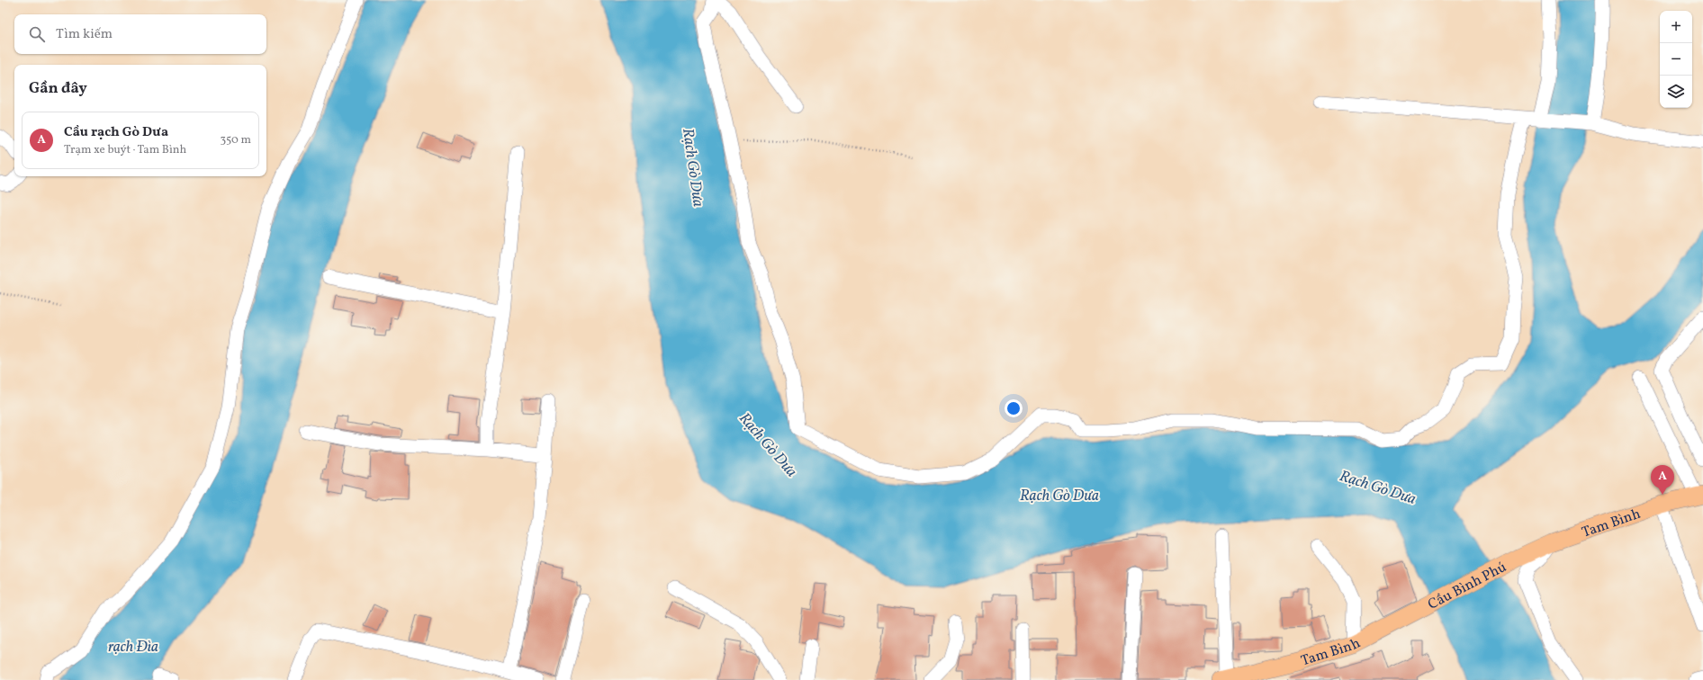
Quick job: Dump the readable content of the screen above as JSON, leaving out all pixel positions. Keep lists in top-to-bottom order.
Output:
{
  "streets": {
    "main road": ["Tam Bình", "Cầu Bình Phú"]
  },
  "crossings": [
    ["Tam Bình", "Cầu Bình Phú"]
  ],
  "water": ["Rạch Gò Dưa", "rạch Đìa"],
  "page": {
    "map_buttons": ["+", "−"],
    "search": "Tìm kiếm",
    "heading": "Gần đây",
    "list": [
      {
        "mark": "A",
        "name": "Cầu rạch Gò Dưa",
        "note": "Trạm xe buýt · Tam Bình",
        "value": "350 m"
      }
    ],
    "pins": "A"
  }
}
